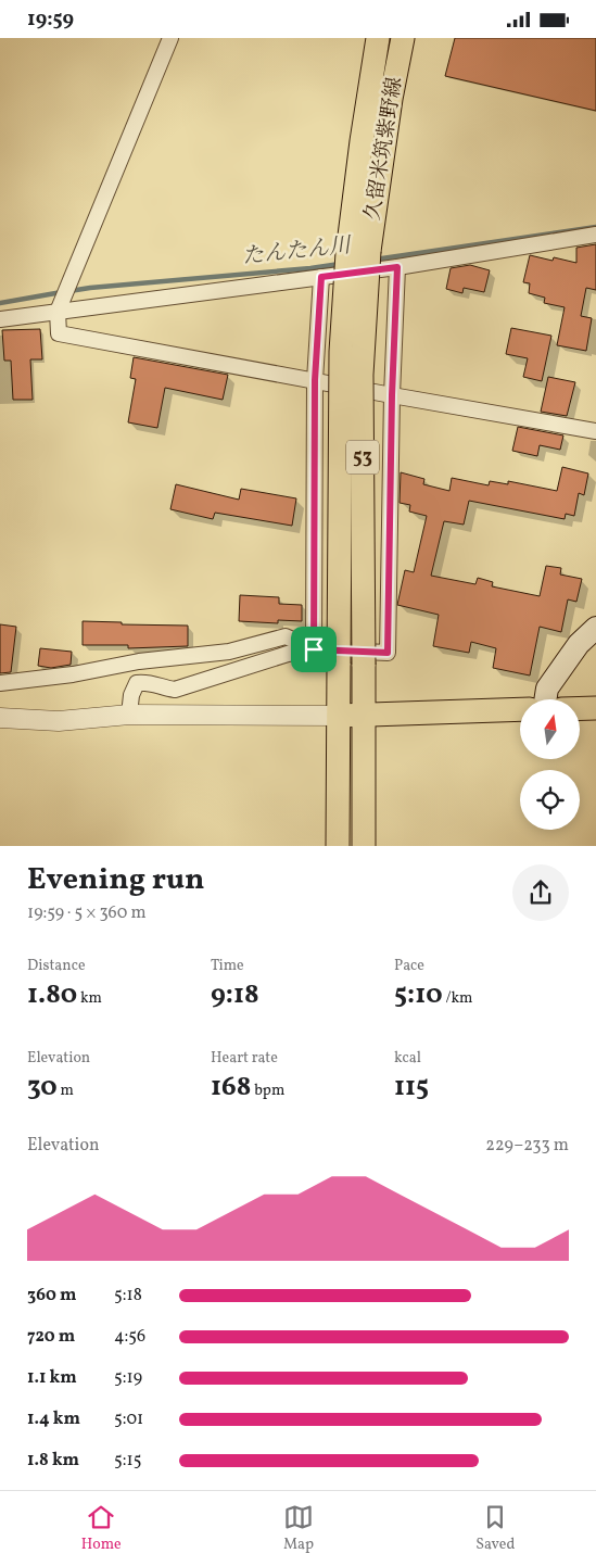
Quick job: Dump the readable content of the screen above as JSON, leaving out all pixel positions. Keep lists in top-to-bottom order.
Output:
{
  "streets": {
    "main road": ["久留米筑紫野線", "53"]
  },
  "water": ["たんたん川"],
  "north": "top",
  "page": {
    "status": "19:59",
    "heading": ["Evening run", "19:59 · 5 × 360 m"],
    "stats": [
      ["Distance", "1.80 km"],
      ["Time", "9:18"],
      ["Pace", "5:10 /km"],
      ["Elevation", "30 m"],
      ["Heart rate", "168 bpm"],
      ["kcal", "115"]
    ],
    "chart": ["Elevation", "229–233 m"],
    "list": [
      {
        "name": "360 m",
        "note": "5:18"
      },
      {
        "name": "720 m",
        "note": "4:56"
      },
      {
        "name": "1.1 km",
        "note": "5:19"
      },
      {
        "name": "1.4 km",
        "note": "5:01"
      },
      {
        "name": "1.8 km",
        "note": "5:15"
      }
    ],
    "tabs": ["Home", "Map", "Saved"]
  }
}
